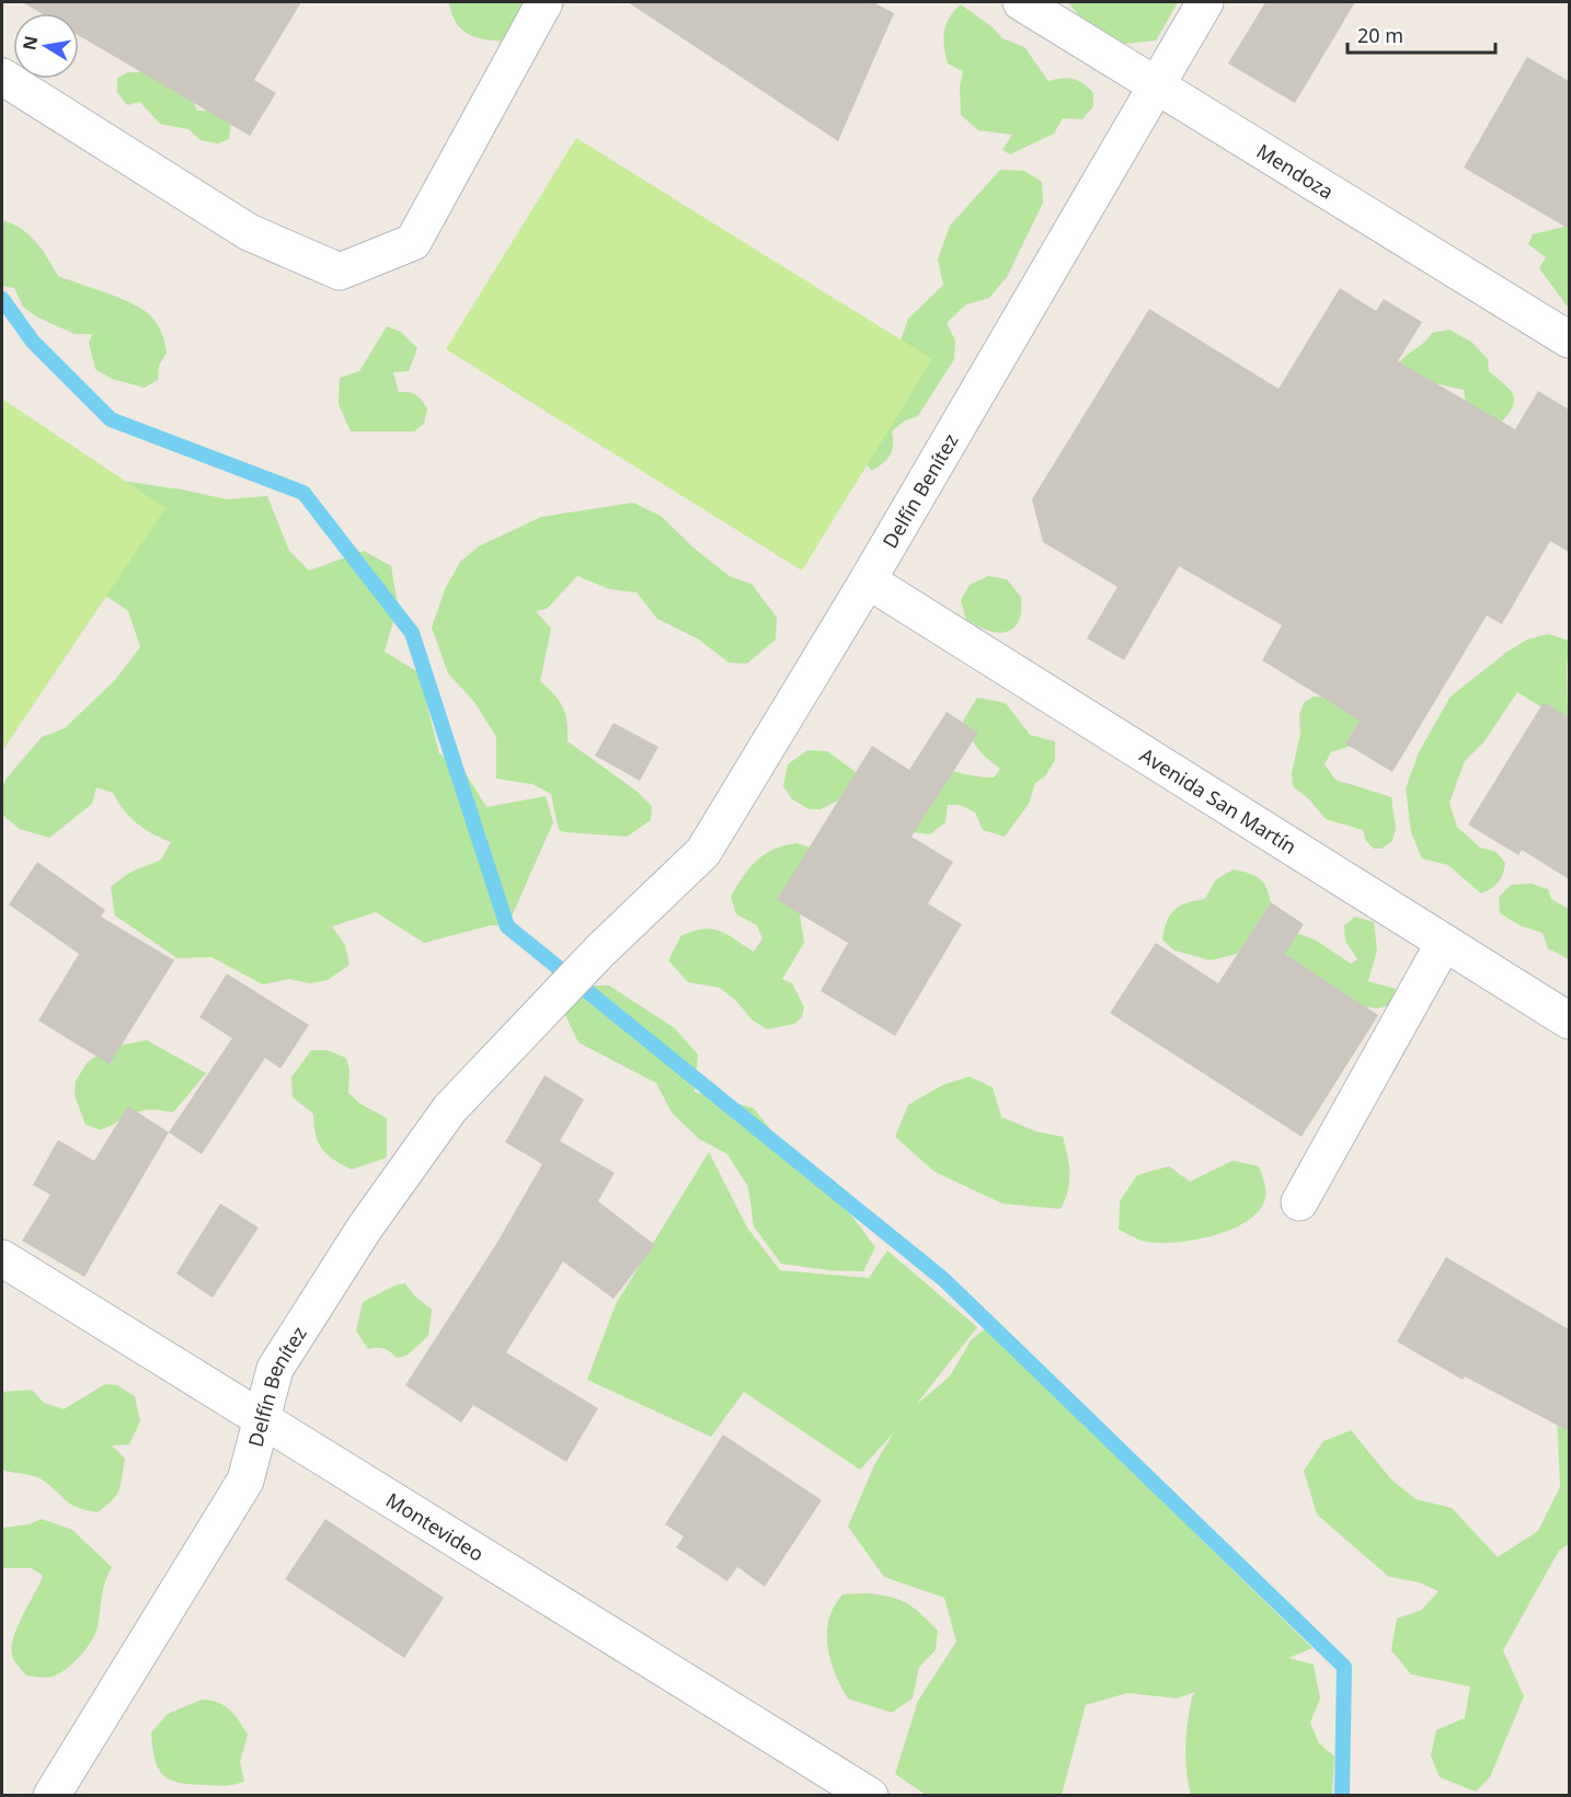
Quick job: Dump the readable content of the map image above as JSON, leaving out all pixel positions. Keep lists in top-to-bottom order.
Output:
{
  "streets": {
    "street": [
      "Mendoza",
      "Delfín Benítez",
      "Avenida San Martín",
      "Montevideo"
    ]
  },
  "crossings": [
    ["Mendoza", "Delfín Benítez"],
    ["Delfín Benítez", "Avenida San Martín"],
    ["Delfín Benítez", "Montevideo"]
  ],
  "scale_bar": "20 m",
  "north": "left"
}
